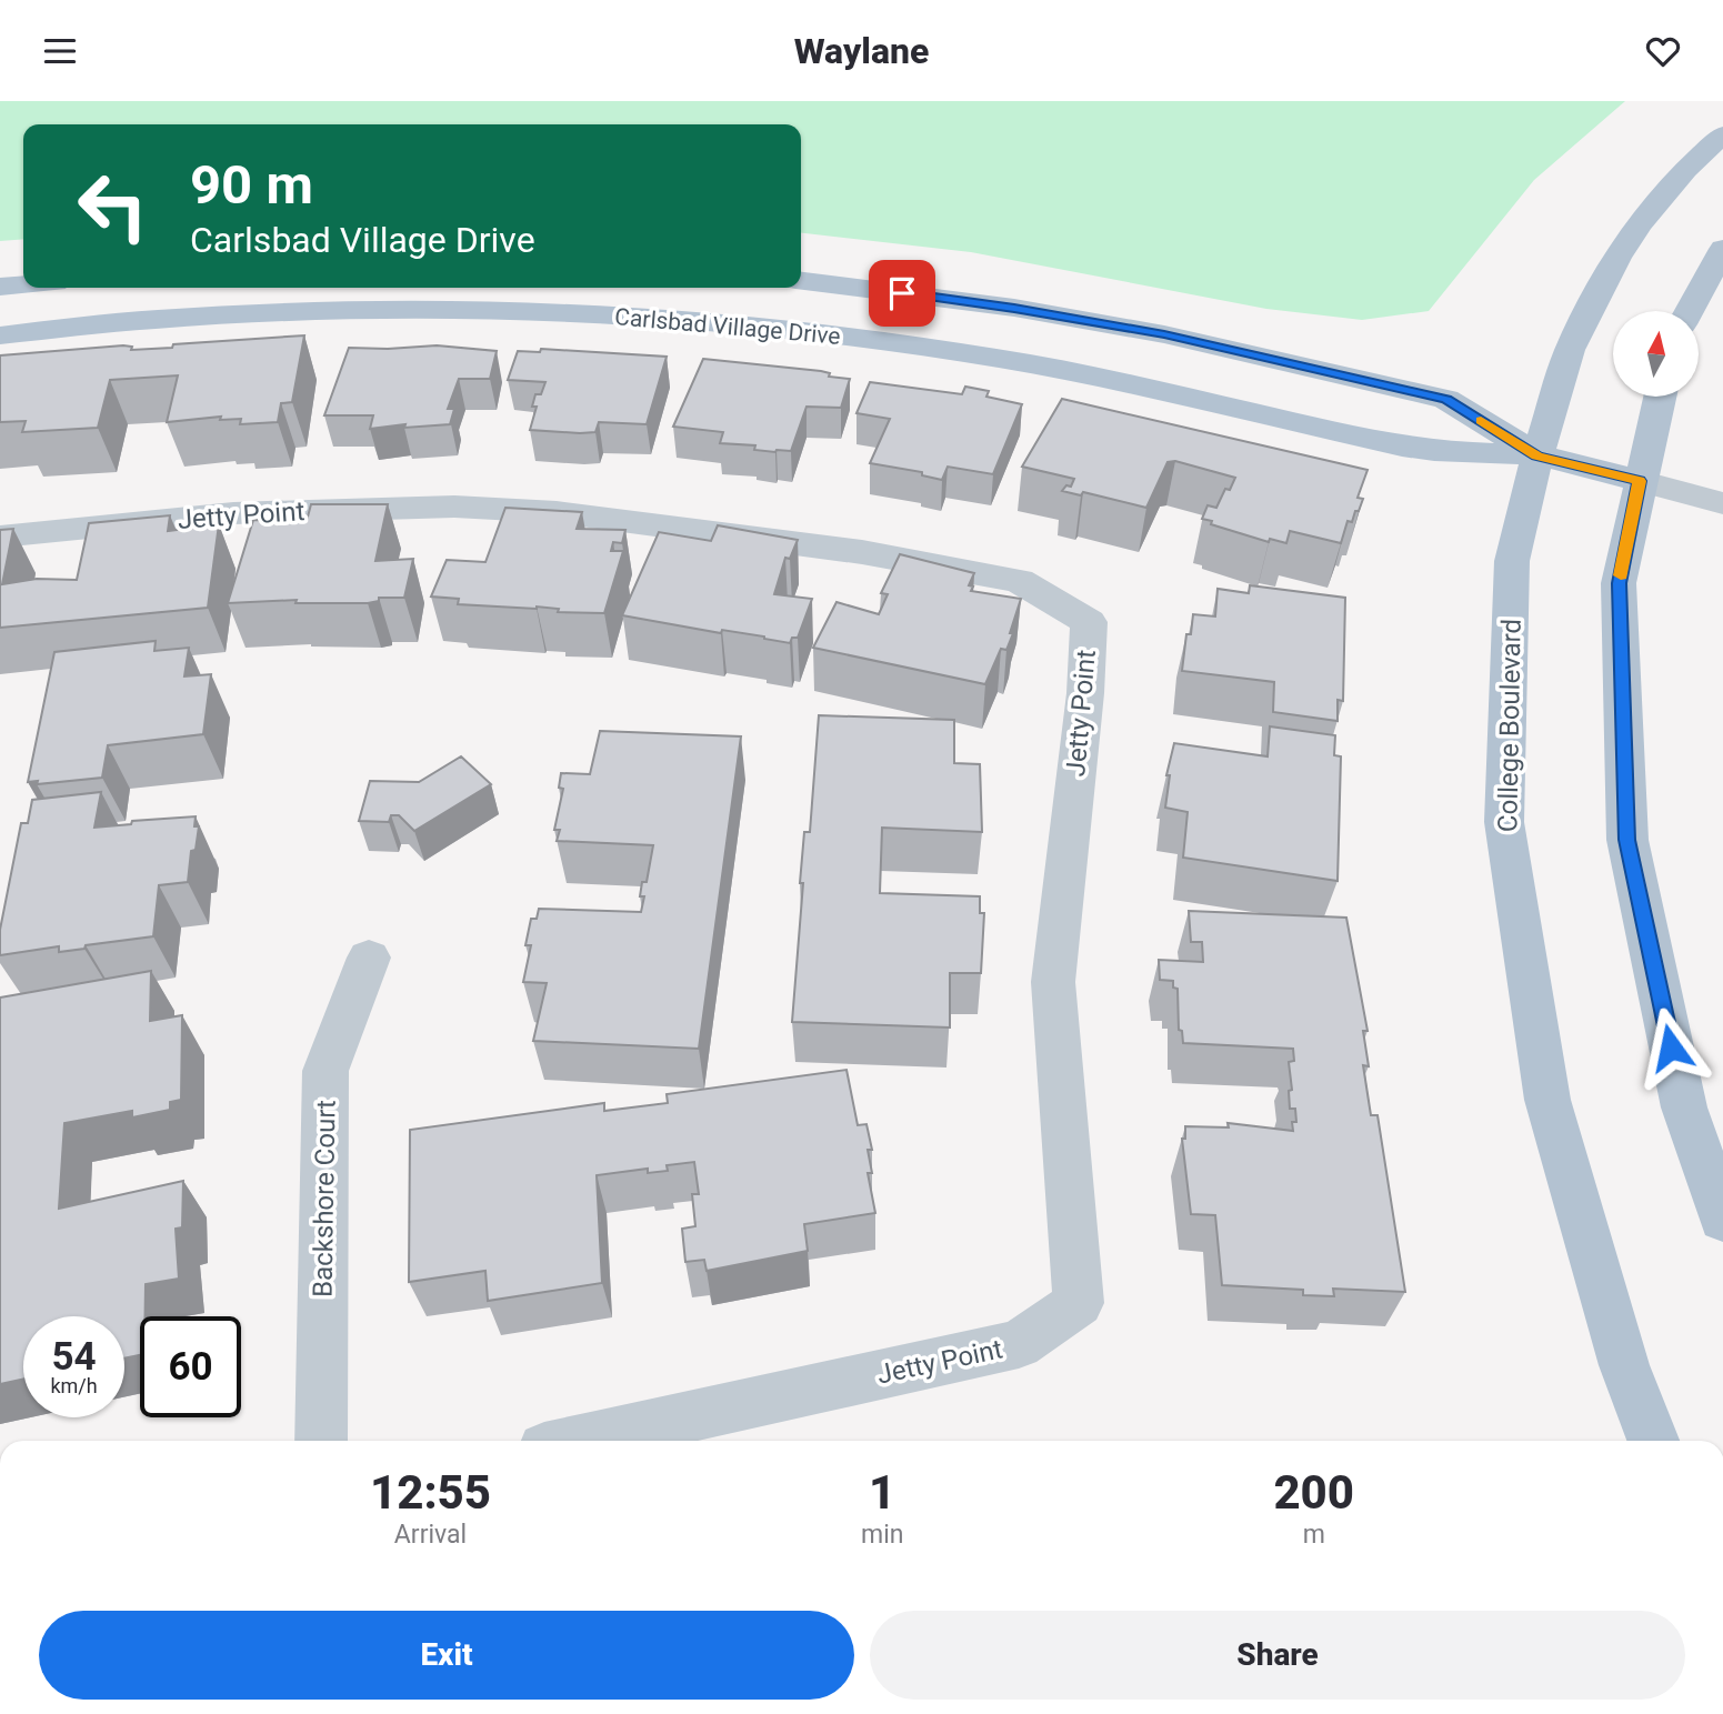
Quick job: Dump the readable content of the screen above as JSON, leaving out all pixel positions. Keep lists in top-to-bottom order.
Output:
{
  "streets": {
    "main road": ["Carlsbad Village Drive", "College Boulevard"],
    "street": ["Jetty Point", "Backshore Court"]
  },
  "crossings": [
    ["Carlsbad Village Drive", "College Boulevard"]
  ],
  "north": "top",
  "page": {
    "header": "Waylane",
    "turn": ["90 m", "Carlsbad Village Drive"],
    "speed": "54 km/h",
    "limit": "60",
    "eta": [
      "12:55",
      "Arrival",
      "1",
      "min",
      "200",
      "m"
    ],
    "buttons": ["Exit", "Share"]
  }
}
